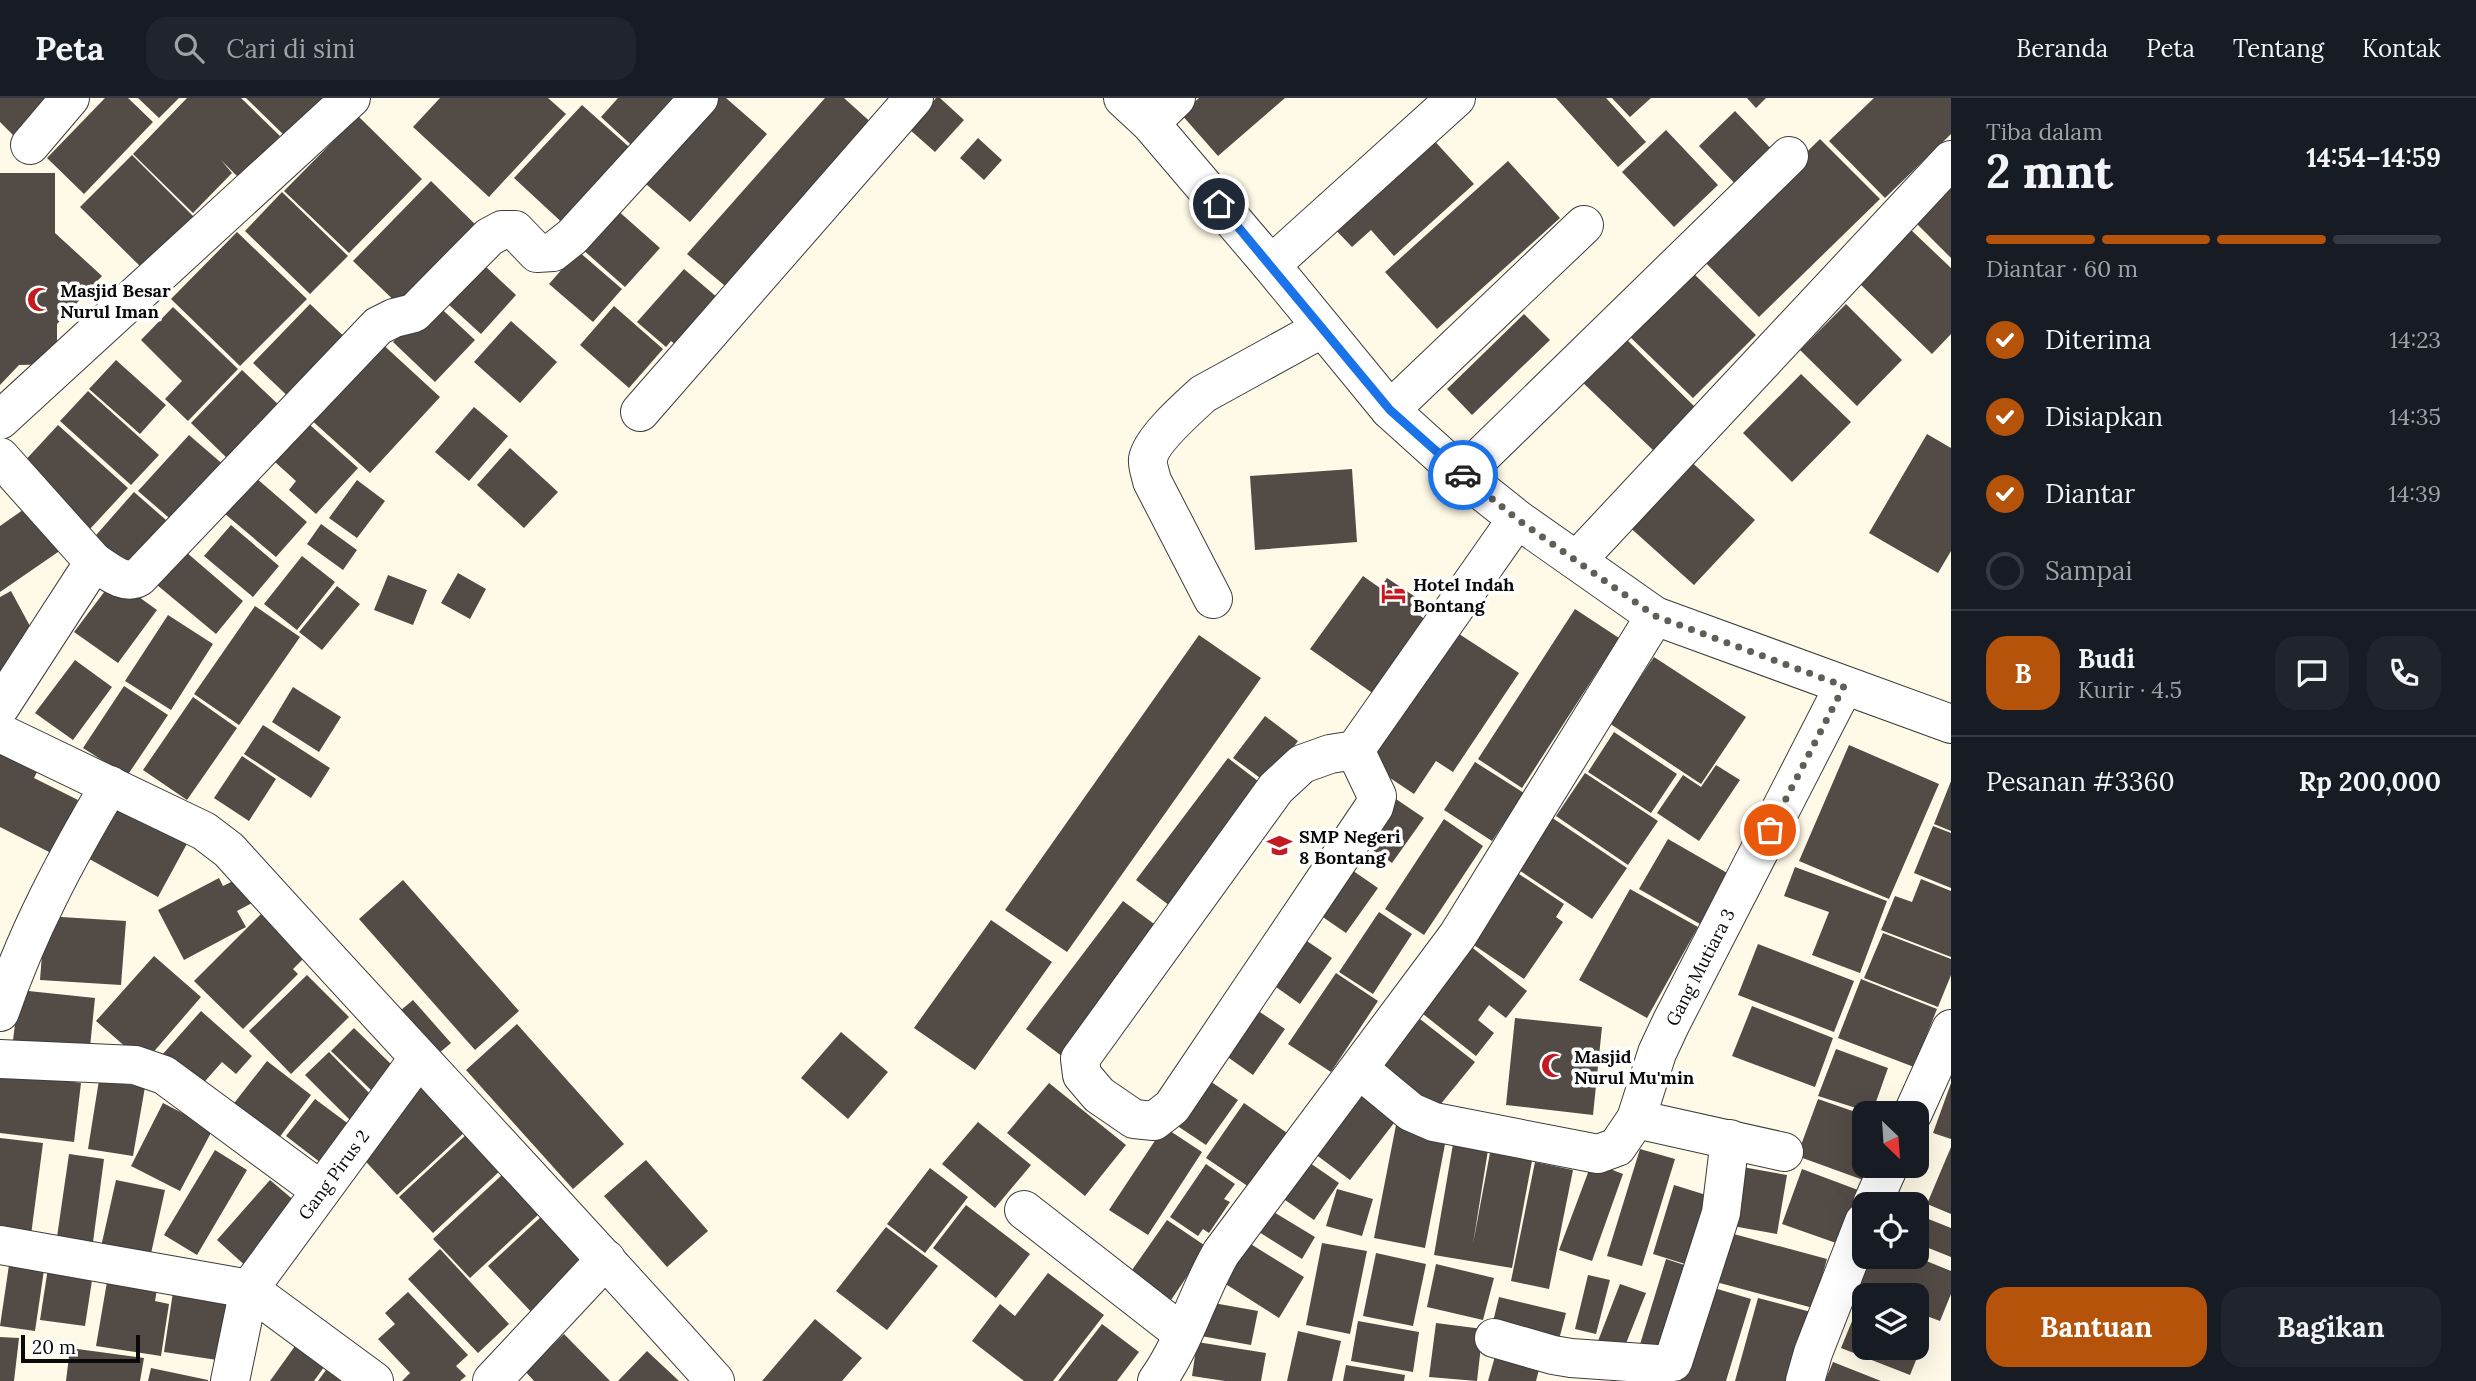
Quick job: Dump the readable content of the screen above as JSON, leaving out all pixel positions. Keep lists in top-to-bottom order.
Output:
{
  "streets": {
    "street": ["Gang Mutiara 3", "Gang Pirus 2"]
  },
  "places": {
    "mosque": ["Masjid Besar Nurul Iman", "Masjid Nurul Mu'min"],
    "hotel": ["Hotel Indah Bontang"],
    "school or university": ["SMP Negeri 8 Bontang"]
  },
  "scale_bar": "20 m",
  "north": "bottom right",
  "page": {
    "header": "Peta",
    "search": "Cari di sini",
    "nav": [
      "Beranda",
      "Peta",
      "Tentang",
      "Kontak"
    ],
    "heading": ["2 mnt", "Tiba dalam", "14:54–14:59"],
    "panel": [
      "Budi",
      "Kurir · 4.5",
      "Pesanan #3360",
      "Rp 200,000"
    ],
    "bar": "Diantar · 60 m",
    "list": [
      ["Diterima", "14:23"],
      ["Disiapkan", "14:35"],
      ["Diantar", "14:39"],
      "Sampai"
    ],
    "round": "B",
    "buttons": ["Bantuan", "Bagikan"],
    "scale": "20 m"
  }
}
